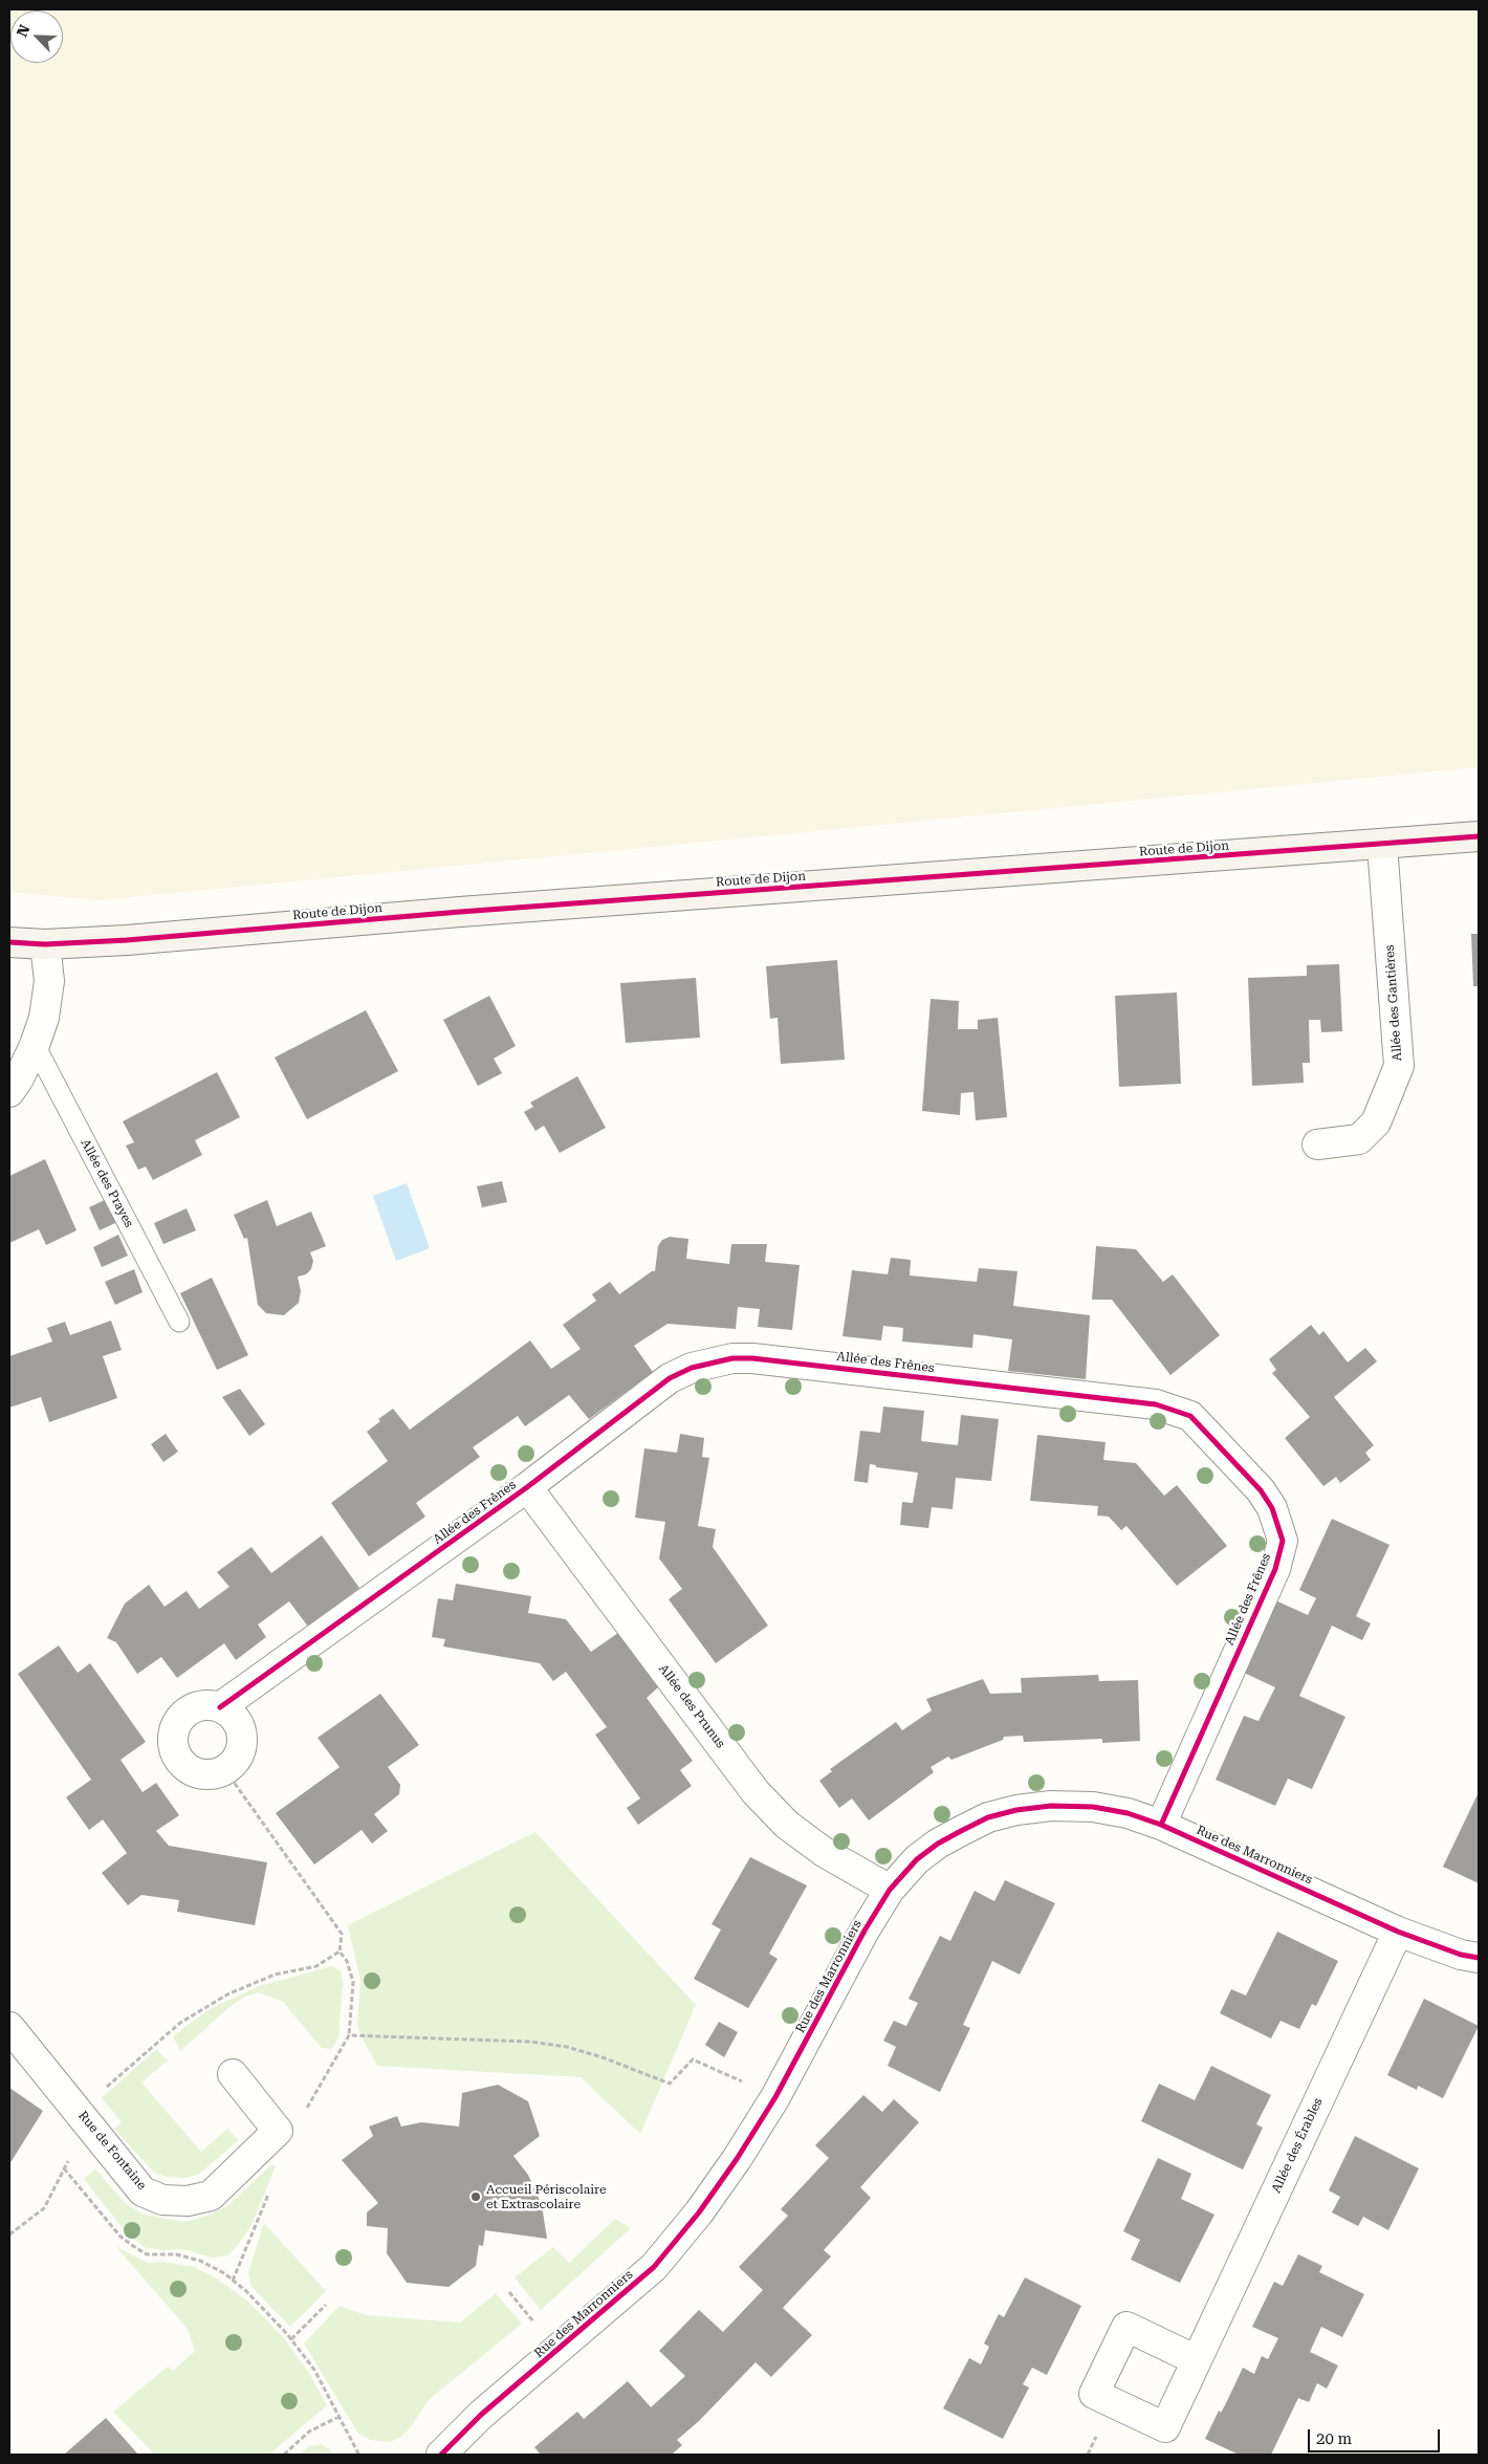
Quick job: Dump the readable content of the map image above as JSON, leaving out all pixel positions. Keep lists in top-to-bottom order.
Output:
{
  "streets": {
    "main road": ["Route de Dijon"],
    "street": [
      "Allée des Gantières",
      "Allée des Frênes",
      "Allée des Prunus",
      "Rue des Marronniers",
      "Allée des Érables",
      "Rue de Fontaine"
    ],
    "lane": ["Allée des Prayes"]
  },
  "crossings": [
    ["Route de Dijon", "Allée des Gantières"],
    ["Allée des Frênes", "Allée des Prunus"],
    ["Allée des Frênes", "Rue des Marronniers"],
    ["Allée des Prunus", "Rue des Marronniers"],
    ["Rue des Marronniers", "Allée des Érables"]
  ],
  "places": ["Accueil Périscolaire et Extrascolaire"],
  "scale_bar": "20 m",
  "north": "top left"
}
